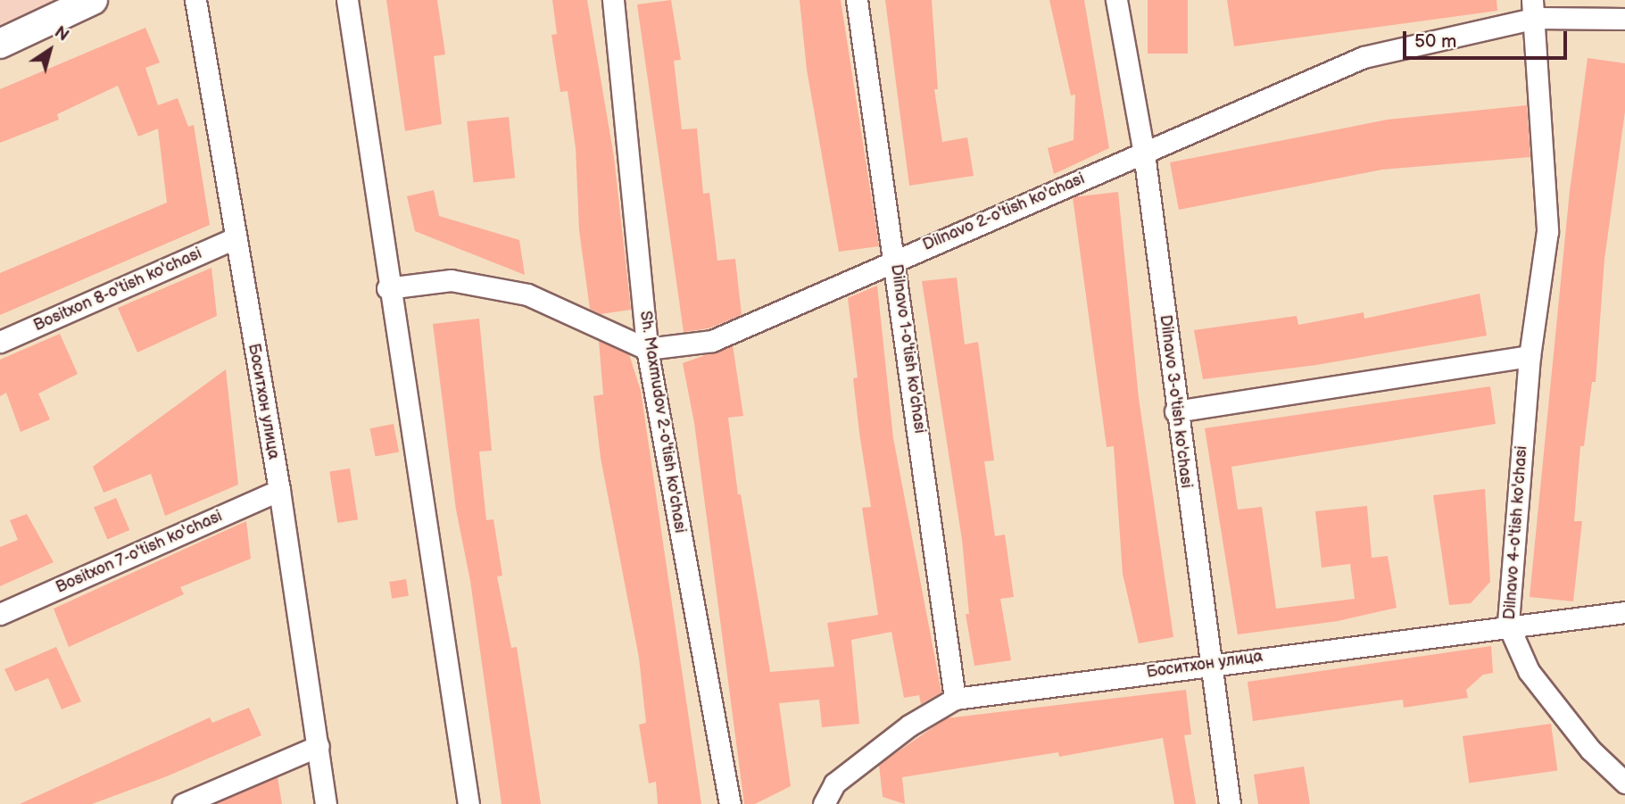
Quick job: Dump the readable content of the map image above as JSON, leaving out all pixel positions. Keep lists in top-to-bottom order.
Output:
{
  "streets": {
    "street": [
      "Dilnavo 2-o'tish ko'chasi",
      "Bositxon 8-o'tish ko'chasi",
      "Dilnavo 1-o'tish ko'chasi",
      "Боситхон улица",
      "Dilnavo 3-o'tish ko'chasi",
      "Sh. Maxmudov 2-o'tish ko'chasi",
      "Dilnavo 4-o'tish ko'chasi",
      "Bositxon 7-o'tish ko'chasi"
    ]
  },
  "crossings": [
    ["Dilnavo 2-o'tish ko'chasi", "Dilnavo 1-o'tish ko'chasi"],
    ["Dilnavo 2-o'tish ko'chasi", "Dilnavo 3-o'tish ko'chasi"],
    ["Dilnavo 2-o'tish ko'chasi", "Sh. Maxmudov 2-o'tish ko'chasi"],
    ["Dilnavo 2-o'tish ko'chasi", "Dilnavo 4-o'tish ko'chasi"],
    ["Bositxon 8-o'tish ko'chasi", "Боситхон улица"],
    ["Dilnavo 1-o'tish ko'chasi", "Боситхон улица"],
    ["Боситхон улица", "Dilnavo 3-o'tish ko'chasi"],
    ["Боситхон улица", "Dilnavo 4-o'tish ko'chasi"],
    ["Боситхон улица", "Bositxon 7-o'tish ko'chasi"]
  ],
  "scale_bar": "50 m",
  "north": "top right"
}
